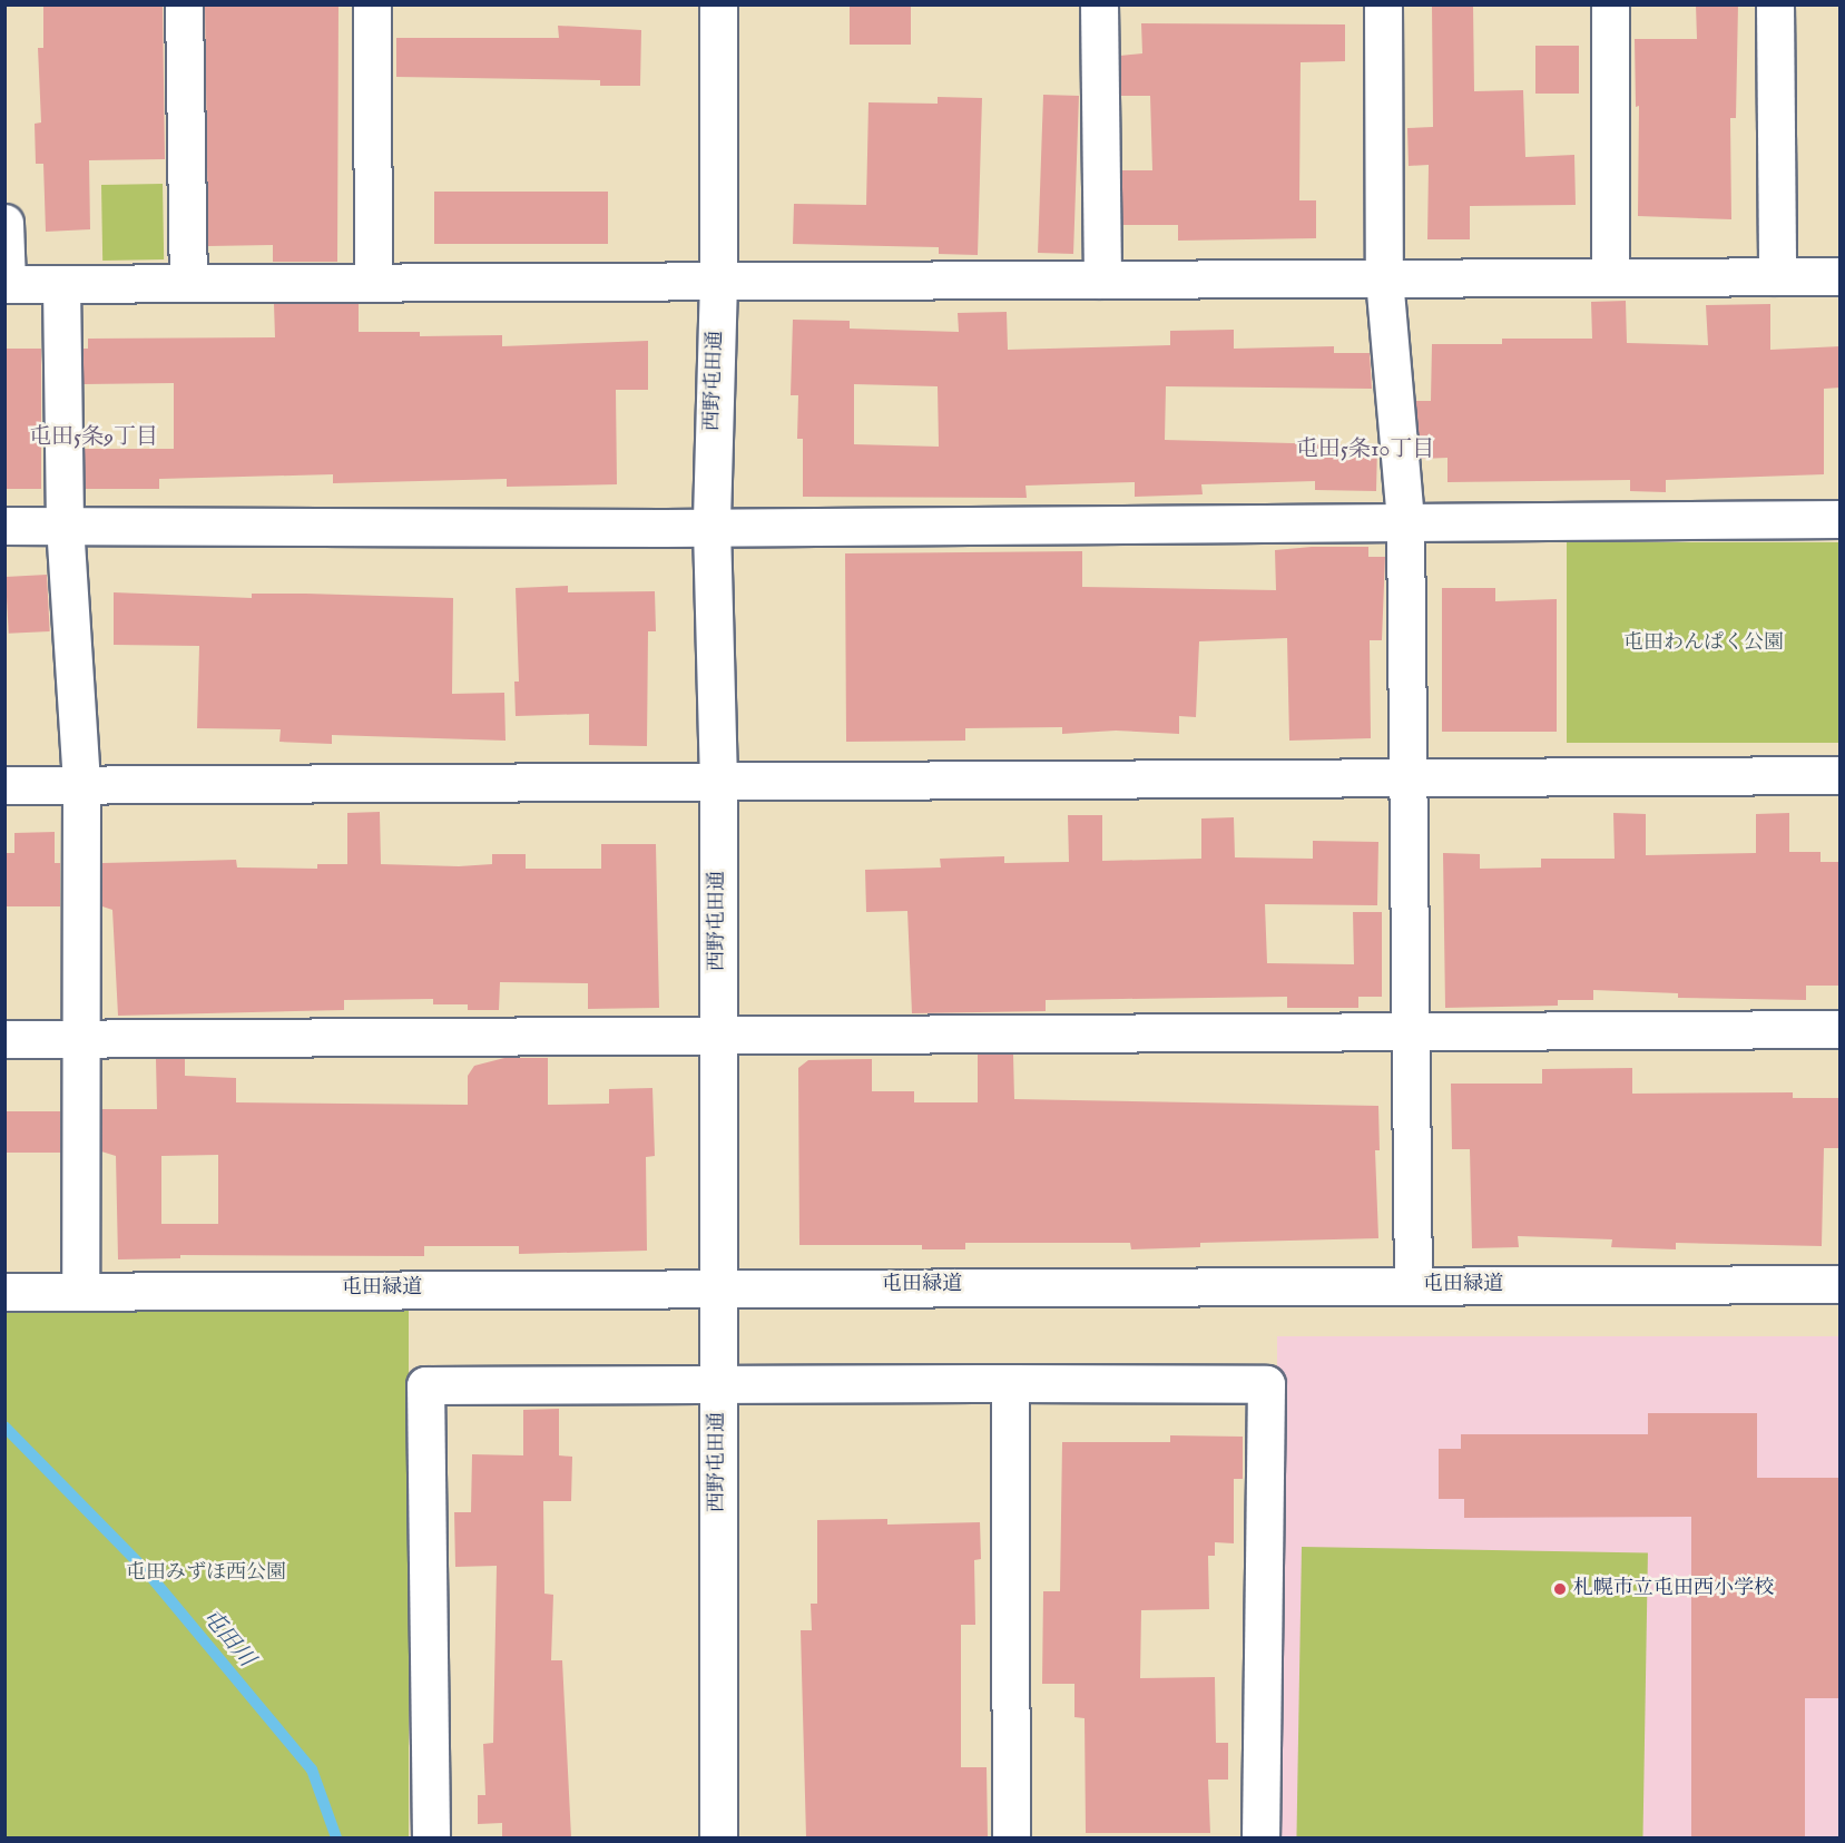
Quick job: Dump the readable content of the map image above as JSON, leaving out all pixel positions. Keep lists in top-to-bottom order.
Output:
{
  "streets": {
    "street": ["西野屯田通", "屯田緑道"]
  },
  "crossings": [
    ["西野屯田通", "屯田緑道"]
  ],
  "districts": ["屯田5条9丁目", "屯田5条10丁目"],
  "water": ["屯田川"],
  "parks": ["屯田わんぱく公園", "屯田みずほ西公園"],
  "places": ["札幌市立屯田西小学校"]
}
